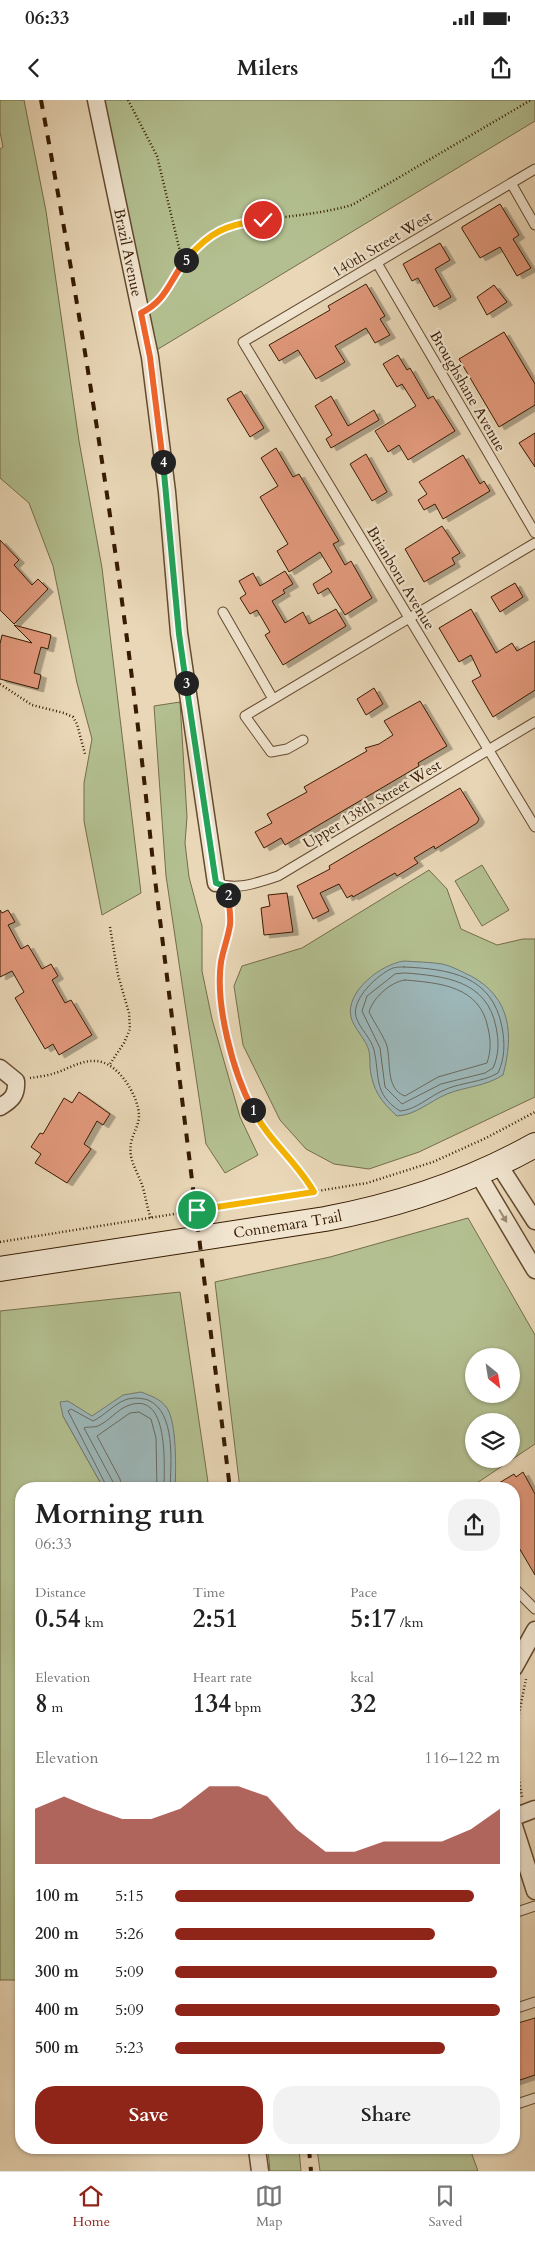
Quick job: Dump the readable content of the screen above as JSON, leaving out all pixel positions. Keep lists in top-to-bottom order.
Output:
{
  "streets": {
    "street": ["Brazil Avenue", "Connemara Trail"],
    "lane": [
      "140th Street West",
      "Broughshane Avenue",
      "Brianboru Avenue",
      "Upper 138th Street West"
    ]
  },
  "crossings": [
    ["140th Street West", "Broughshane Avenue"],
    ["140th Street West", "Brianboru Avenue"],
    ["Brazil Avenue", "Upper 138th Street West"],
    ["Brianboru Avenue", "Upper 138th Street West"]
  ],
  "north": "bottom right",
  "page": {
    "status": "06:33",
    "header": "Milers",
    "pins": [
      "5",
      "4",
      "3",
      "2",
      "1"
    ],
    "heading": ["Morning run", "06:33"],
    "stats": [
      ["Distance", "0.54 km"],
      ["Time", "2:51"],
      ["Pace", "5:17 /km"],
      ["Elevation", "8 m"],
      ["Heart rate", "134 bpm"],
      ["kcal", "32"]
    ],
    "chart": ["Elevation", "116–122 m"],
    "list": [
      {
        "name": "100 m",
        "note": "5:15"
      },
      {
        "name": "200 m",
        "note": "5:26"
      },
      {
        "name": "300 m",
        "note": "5:09"
      },
      {
        "name": "400 m",
        "note": "5:09"
      },
      {
        "name": "500 m",
        "note": "5:23"
      }
    ],
    "buttons": ["Save", "Share"],
    "tabs": ["Home", "Map", "Saved"]
  }
}
